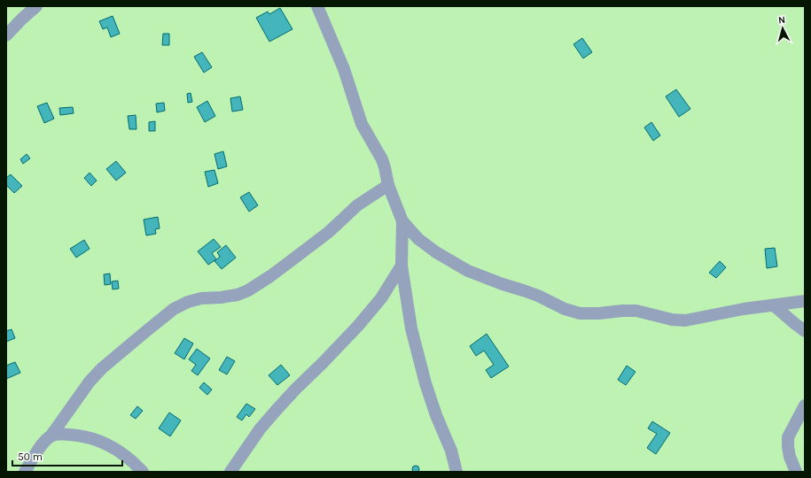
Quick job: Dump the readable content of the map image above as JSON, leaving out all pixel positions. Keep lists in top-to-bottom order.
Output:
{
  "scale_bar": "50 m",
  "north": "top"
}
